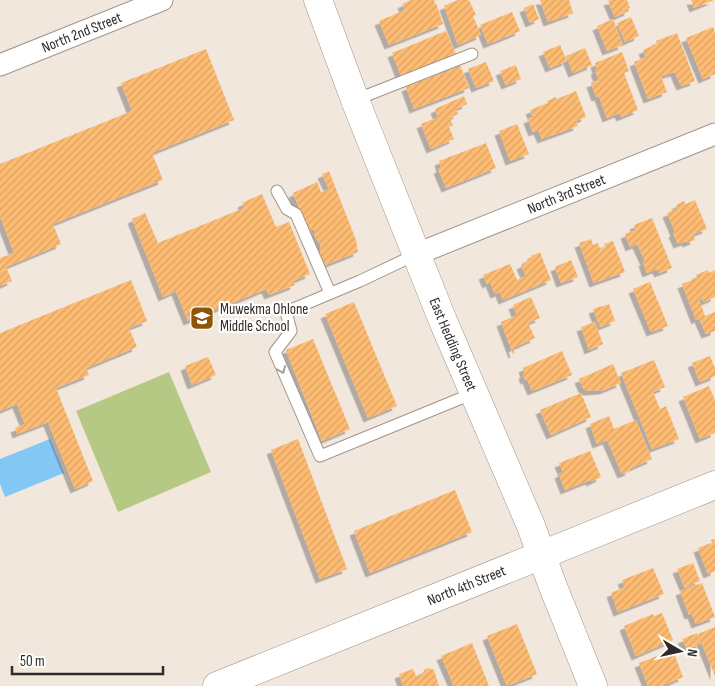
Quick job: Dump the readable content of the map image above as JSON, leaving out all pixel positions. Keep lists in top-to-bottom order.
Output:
{
  "streets": {
    "main road": ["East Hedding Street", "North 4th Street"],
    "street": ["North 2nd Street", "North 3rd Street"]
  },
  "crossings": [
    ["North 3rd Street", "East Hedding Street"],
    ["East Hedding Street", "North 4th Street"]
  ],
  "places": {
    "school or university": ["Muwekma Ohlone Middle School"]
  },
  "scale_bar": "50 m",
  "north": "right"
}
